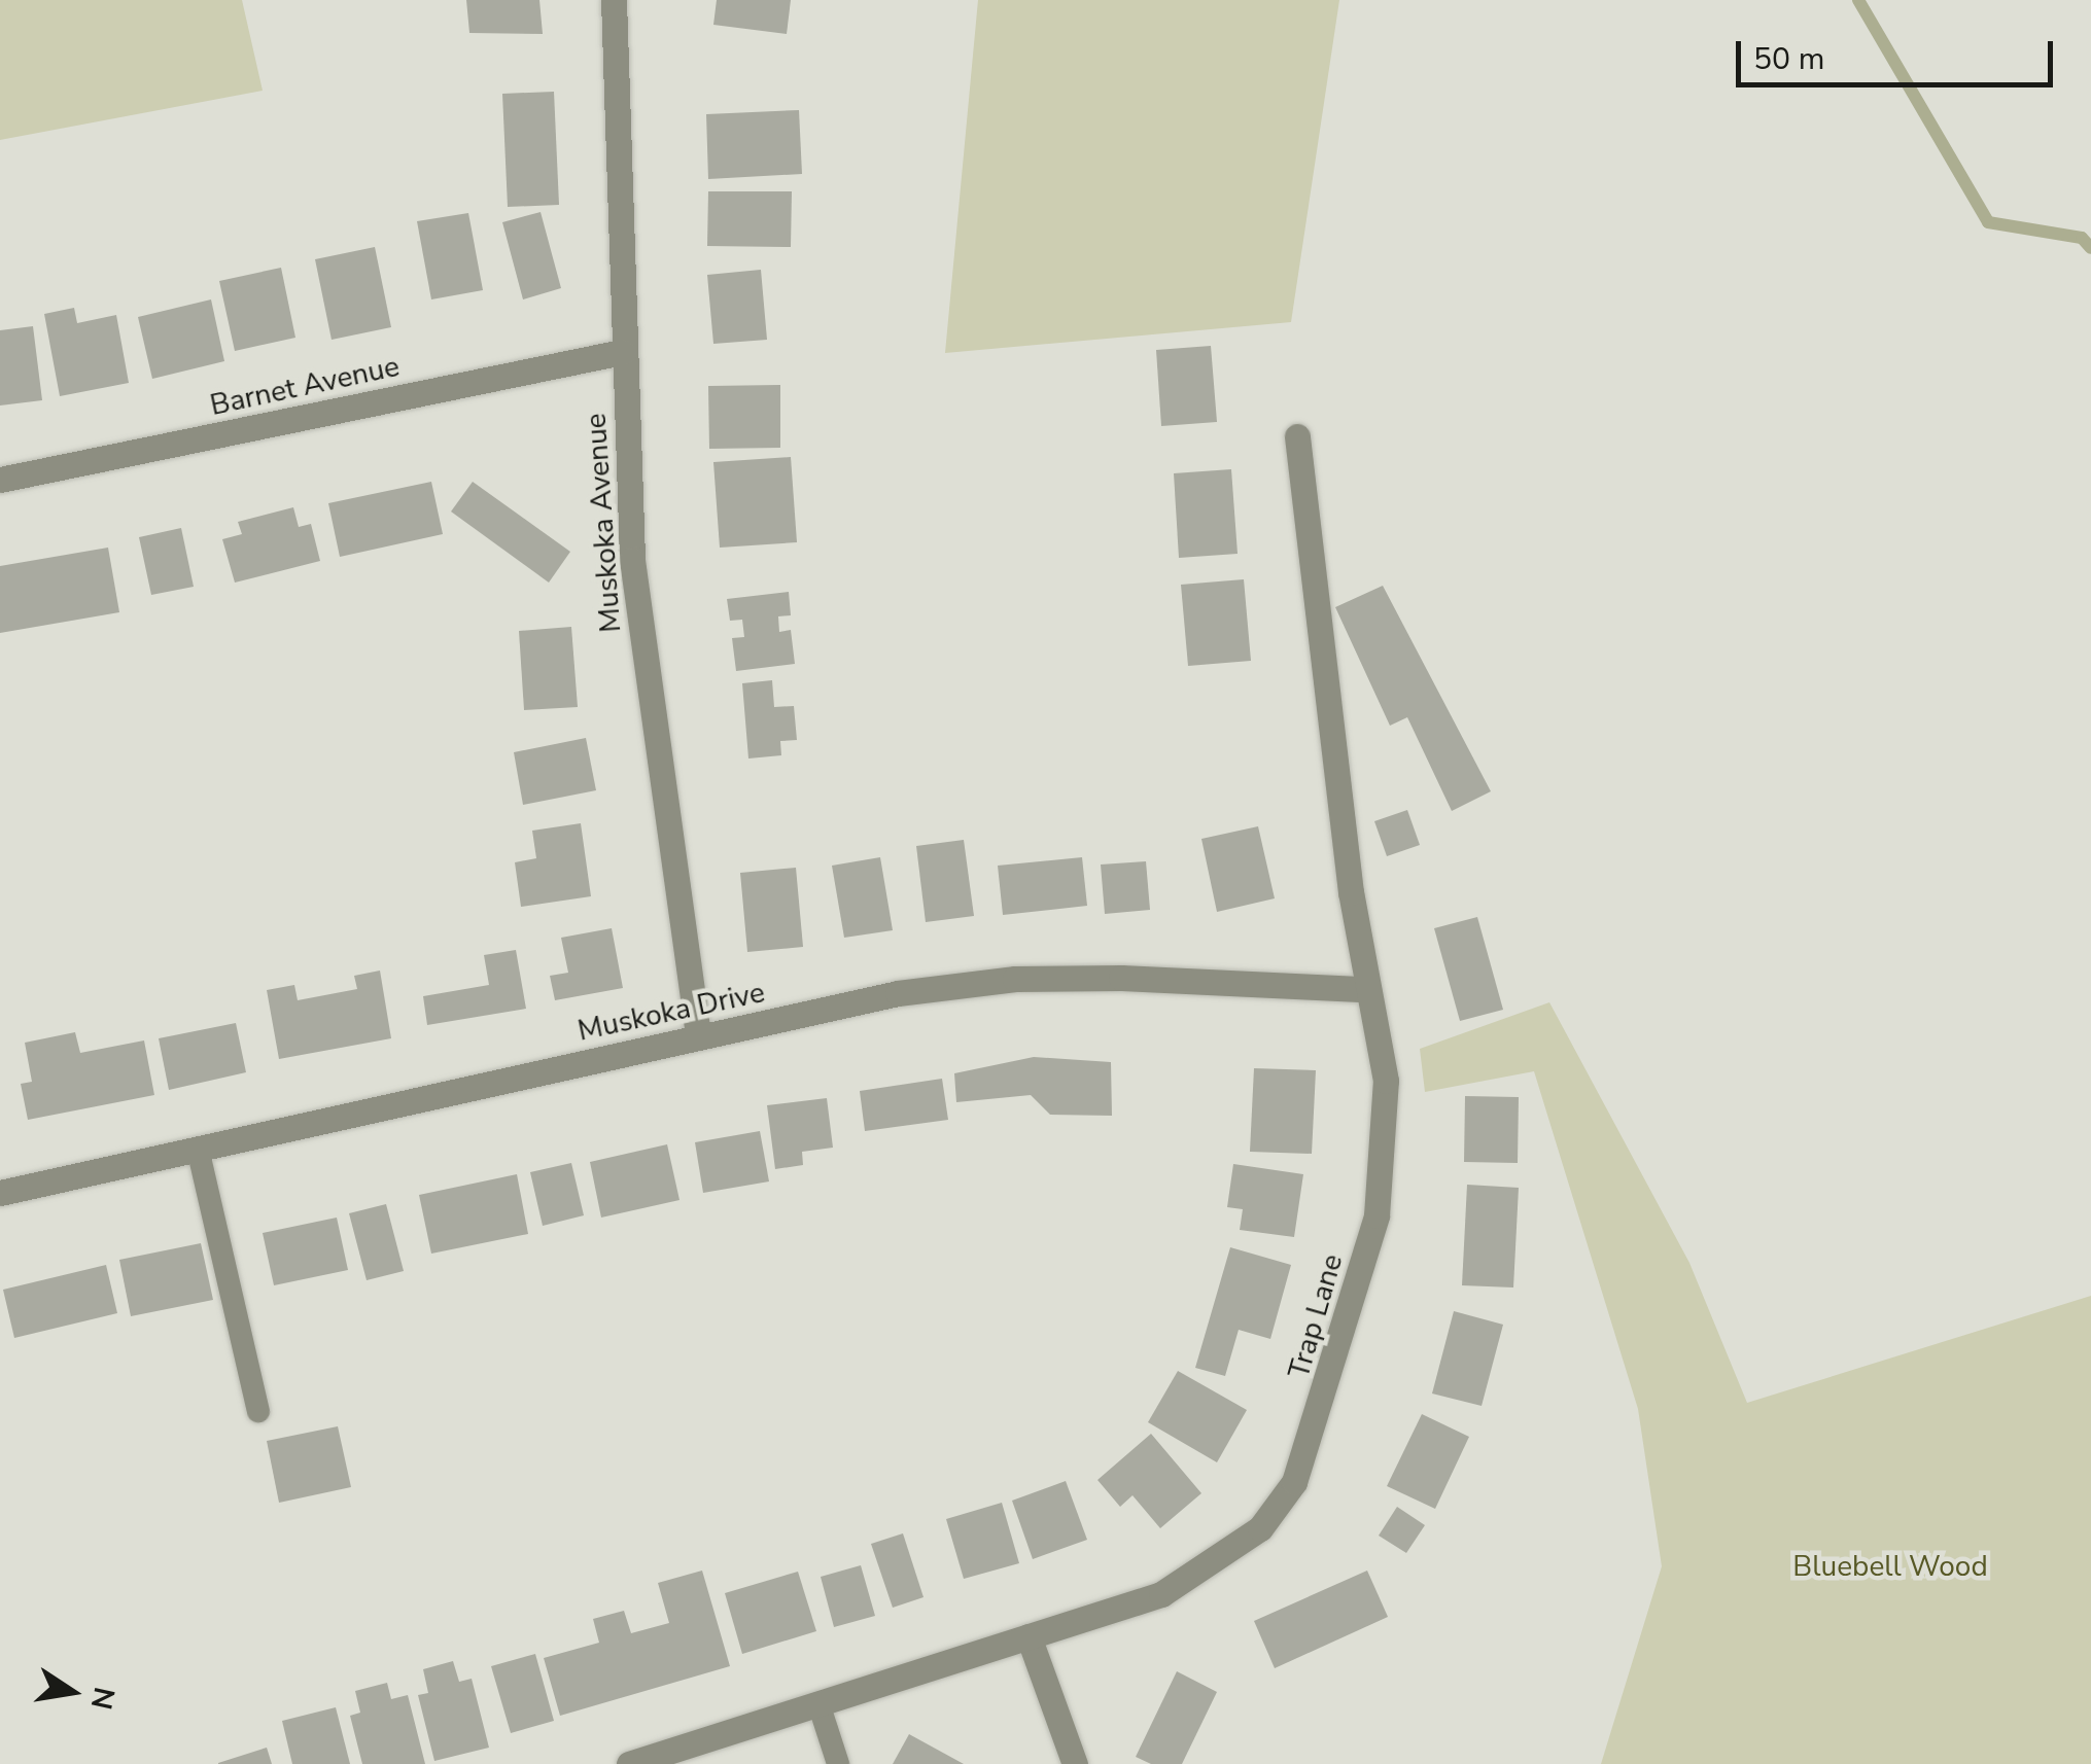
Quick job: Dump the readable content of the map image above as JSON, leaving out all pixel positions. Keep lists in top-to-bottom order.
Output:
{
  "streets": {
    "street": [
      "Barnet Avenue",
      "Muskoka Avenue",
      "Muskoka Drive",
      "Trap Lane"
    ]
  },
  "crossings": [
    ["Barnet Avenue", "Muskoka Avenue"],
    ["Muskoka Avenue", "Muskoka Drive"],
    ["Muskoka Drive", "Trap Lane"]
  ],
  "parks": ["Bluebell Wood"],
  "scale_bar": "50 m",
  "north": "right"
}
